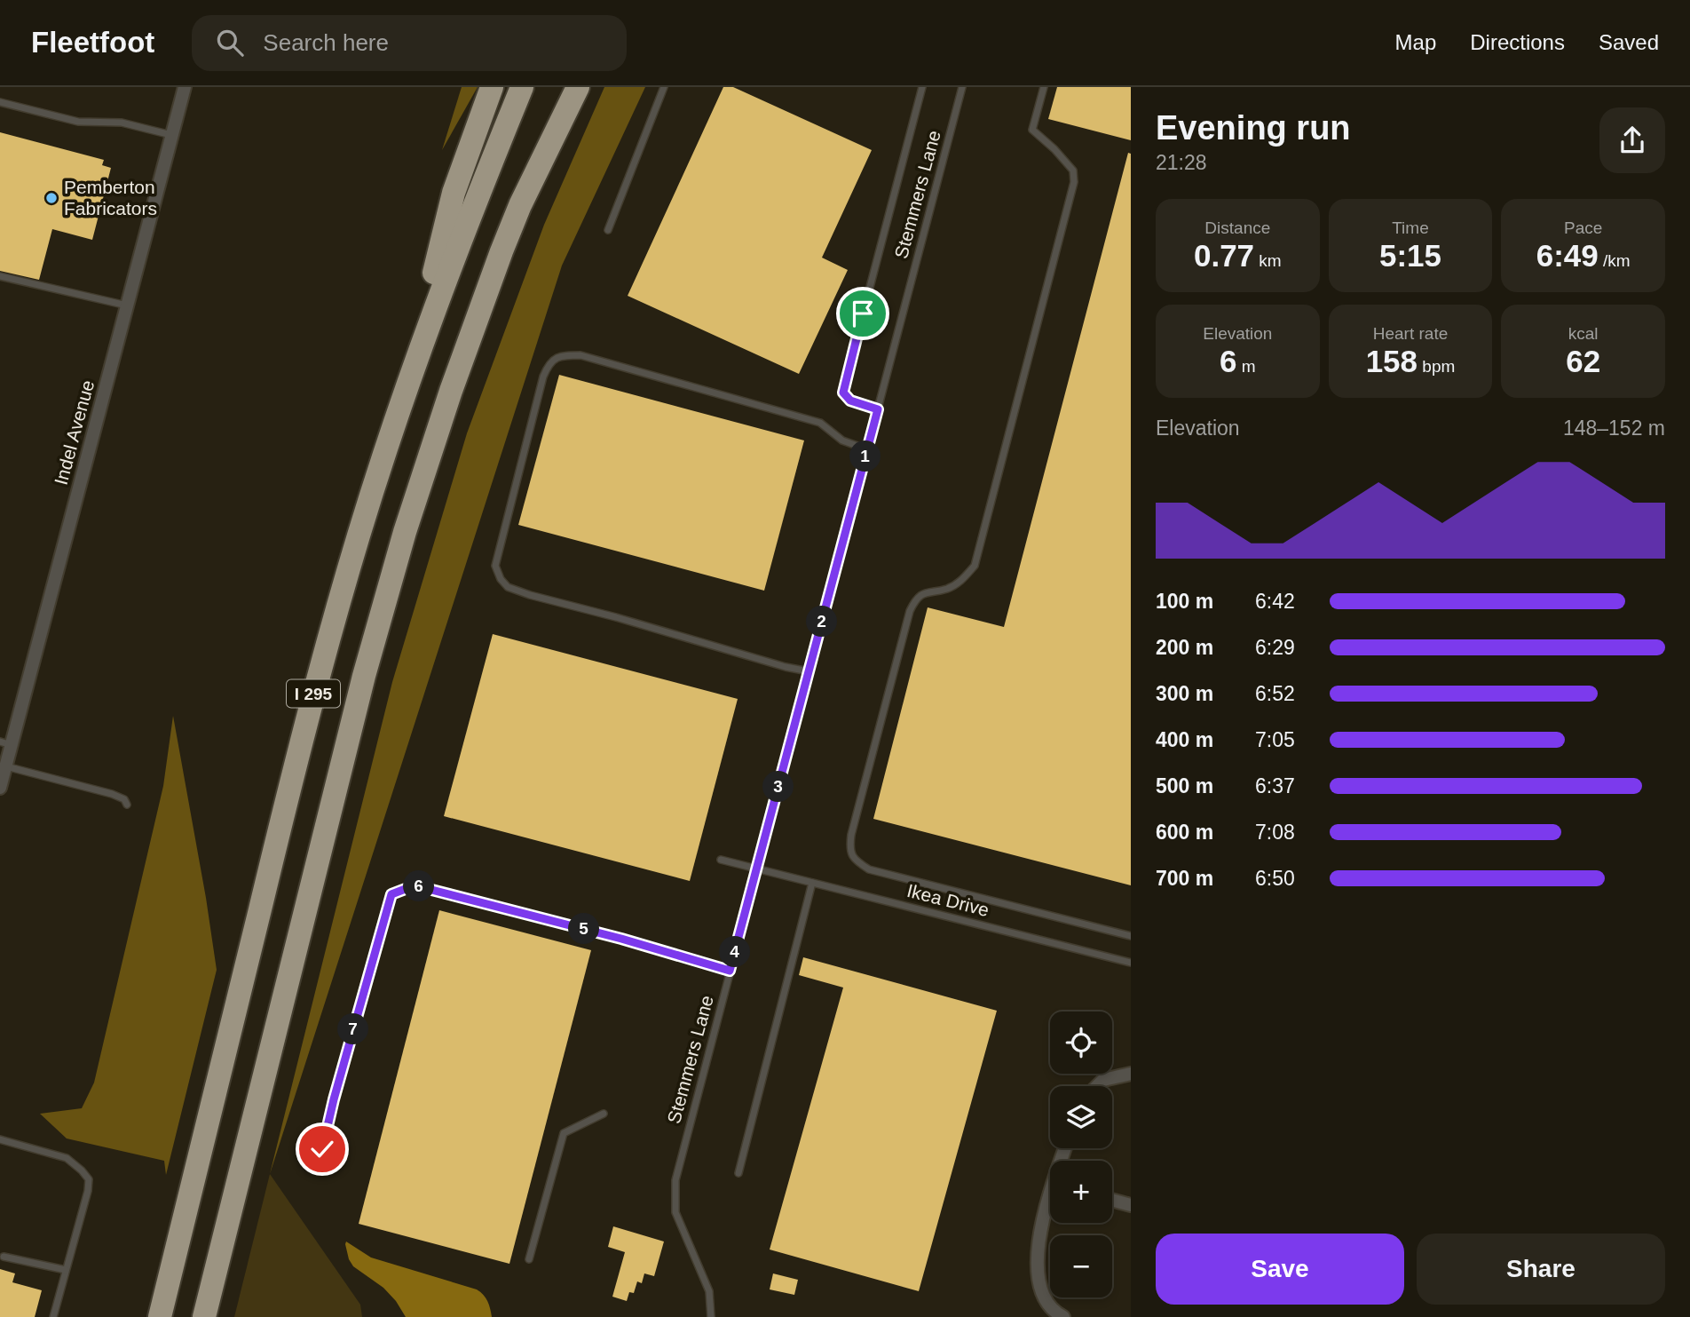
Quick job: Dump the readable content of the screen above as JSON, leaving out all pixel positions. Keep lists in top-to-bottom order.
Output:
{
  "streets": {
    "highway": ["I 295"],
    "street": ["Indel Avenue"],
    "lane": ["Stemmers Lane", "Ikea Drive"]
  },
  "crossings": [
    ["Stemmers Lane", "Ikea Drive"]
  ],
  "places": ["Pemberton Fabricators"],
  "page": {
    "header": "Fleetfoot",
    "search": "Search here",
    "nav": ["Map", "Directions", "Saved"],
    "heading": ["Evening run", "21:28"],
    "stats": [
      ["Distance", "0.77 km"],
      ["Time", "5:15"],
      ["Pace", "6:49 /km"],
      ["Elevation", "6 m"],
      ["Heart rate", "158 bpm"],
      ["kcal", "62"]
    ],
    "chart": ["Elevation", "148–152 m"],
    "pins": [
      "1",
      "2",
      "3",
      "6",
      "5",
      "4",
      "7"
    ],
    "list": [
      {
        "name": "100 m",
        "note": "6:42"
      },
      {
        "name": "200 m",
        "note": "6:29"
      },
      {
        "name": "300 m",
        "note": "6:52"
      },
      {
        "name": "400 m",
        "note": "7:05"
      },
      {
        "name": "500 m",
        "note": "6:37"
      },
      {
        "name": "600 m",
        "note": "7:08"
      },
      {
        "name": "700 m",
        "note": "6:50"
      }
    ],
    "map_buttons": ["+", "−"],
    "buttons": ["Save", "Share"]
  }
}
